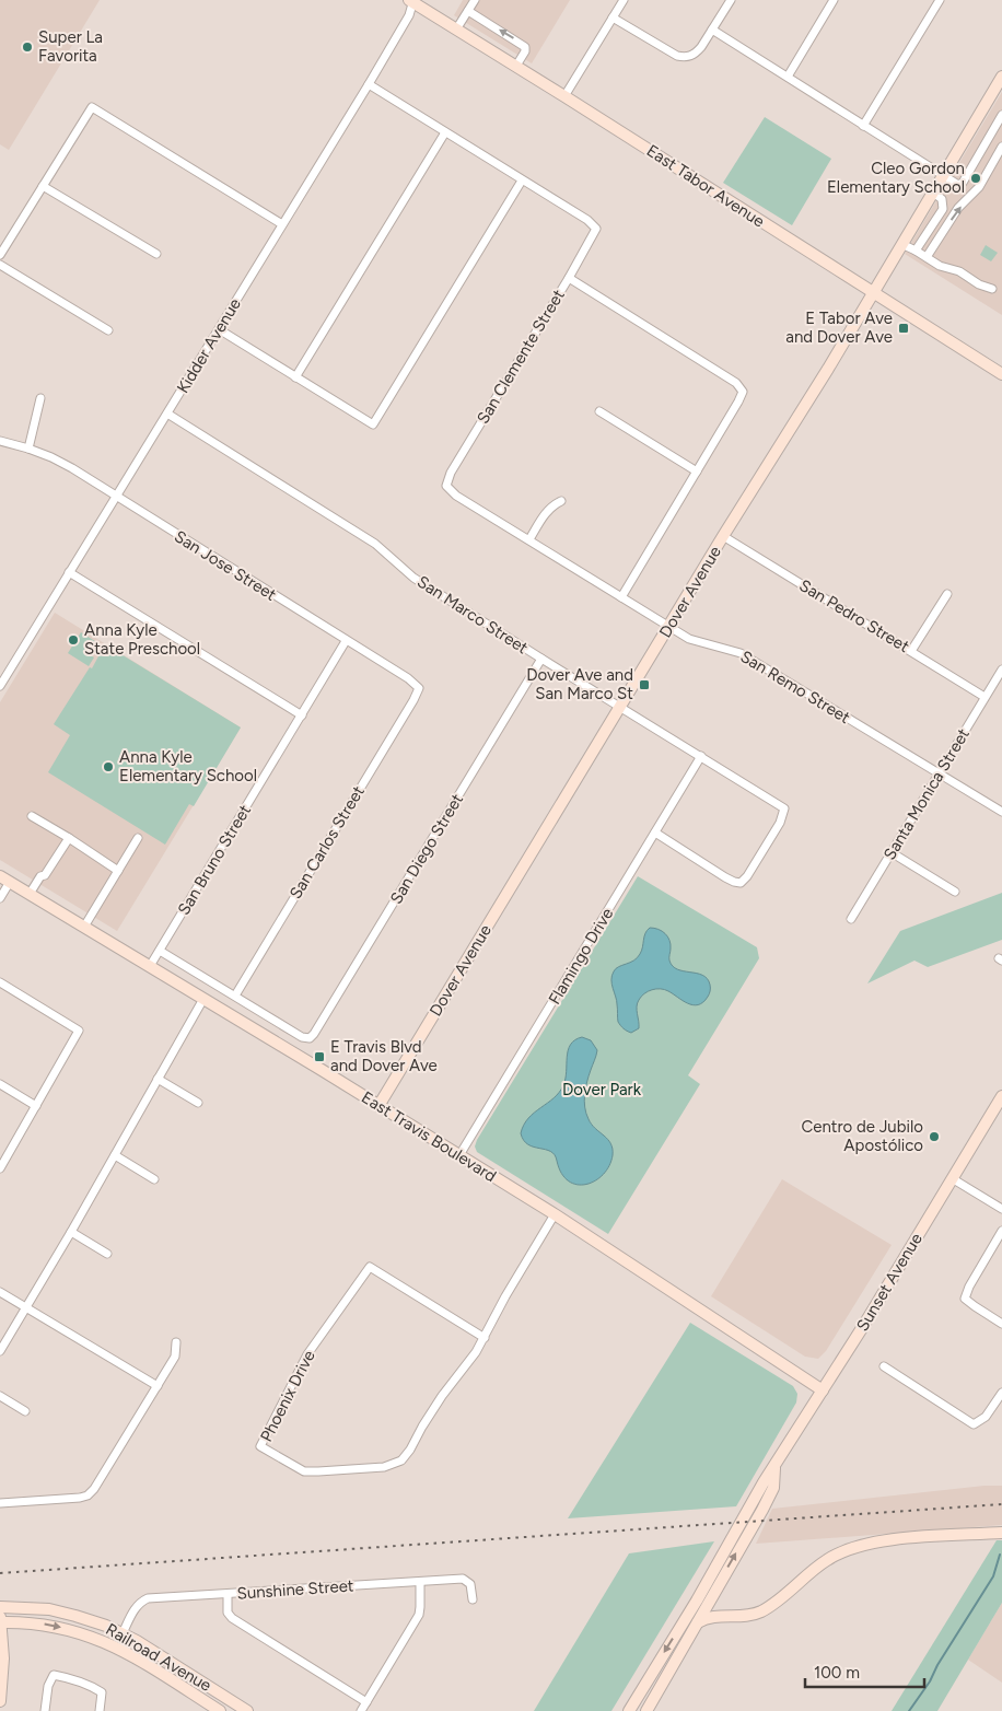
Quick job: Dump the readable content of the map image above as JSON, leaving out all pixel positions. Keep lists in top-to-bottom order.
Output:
{
  "streets": {
    "main road": [
      "East Tabor Avenue",
      "Dover Avenue",
      "East Travis Boulevard",
      "Sunset Avenue",
      "Railroad Avenue"
    ],
    "street": [
      "Kidder Avenue",
      "San Clemente Street",
      "San Jose Street",
      "San Marco Street",
      "San Pedro Street",
      "San Remo Street",
      "Santa Monica Street",
      "San Carlos Street",
      "San Diego Street",
      "San Bruno Street",
      "Flamingo Drive",
      "Phoenix Drive",
      "Sunshine Street"
    ]
  },
  "crossings": [
    ["East Tabor Avenue", "Kidder Avenue"],
    ["East Tabor Avenue", "Dover Avenue"],
    ["Kidder Avenue", "San Jose Street"],
    ["Kidder Avenue", "San Marco Street"],
    ["San Clemente Street", "San Remo Street"],
    ["San Jose Street", "San Carlos Street"],
    ["San Jose Street", "San Bruno Street"],
    ["Dover Avenue", "San Marco Street"],
    ["Dover Avenue", "San Pedro Street"],
    ["Dover Avenue", "San Remo Street"],
    ["Dover Avenue", "East Travis Boulevard"],
    ["San Marco Street", "San Diego Street"],
    ["San Marco Street", "Flamingo Drive"],
    ["San Pedro Street", "Santa Monica Street"],
    ["San Remo Street", "Santa Monica Street"],
    ["San Carlos Street", "San Diego Street"],
    ["San Bruno Street", "East Travis Boulevard"],
    ["Flamingo Drive", "East Travis Boulevard"],
    ["East Travis Boulevard", "Sunset Avenue"],
    ["East Travis Boulevard", "Phoenix Drive"],
    ["Sunshine Street", "Railroad Avenue"]
  ],
  "parks": ["Dover Park"],
  "places": {
    "other": [
      "Super La Favorita",
      "Cleo Gordon Elementary School",
      "Anna Kyle State Preschool",
      "Anna Kyle Elementary School",
      "Centro de Jubilo Apostólico"
    ],
    "transit": ["E Tabor Ave and Dover Ave", "Dover Ave and San Marco St", "E Travis Blvd and Dover Ave"]
  },
  "scale_bar": "100 m"
}
